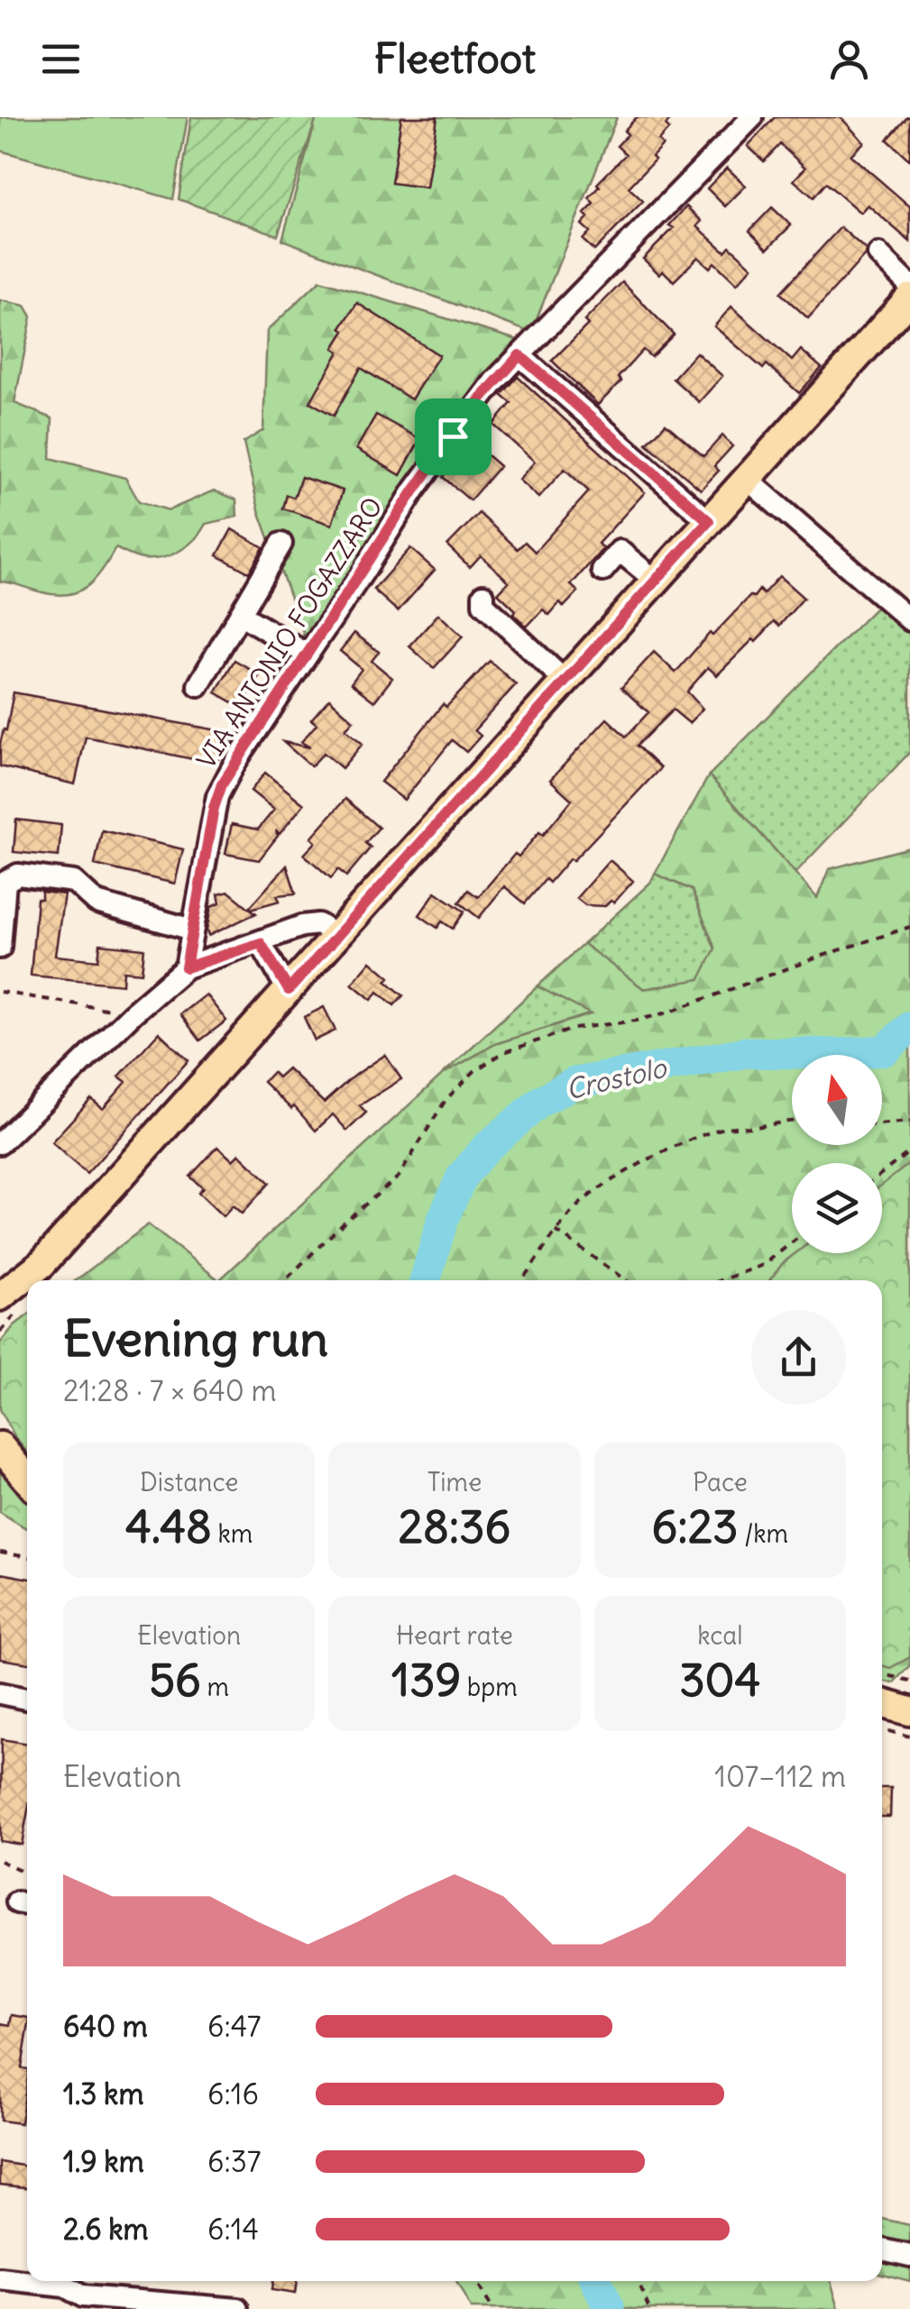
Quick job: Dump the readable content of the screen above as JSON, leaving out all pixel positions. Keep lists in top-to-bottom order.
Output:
{
  "streets": {
    "street": ["VIA ANTONIO FOGAZZARO"]
  },
  "water": ["Crostolo"],
  "north": "top",
  "page": {
    "header": "Fleetfoot",
    "heading": ["Evening run", "21:28 · 7 × 640 m"],
    "stats": [
      ["Distance", "4.48 km"],
      ["Time", "28:36"],
      ["Pace", "6:23 /km"],
      ["Elevation", "56 m"],
      ["Heart rate", "139 bpm"],
      ["kcal", "304"]
    ],
    "chart": ["Elevation", "107–112 m"],
    "list": [
      {
        "name": "640 m",
        "note": "6:47"
      },
      {
        "name": "1.3 km",
        "note": "6:16"
      },
      {
        "name": "1.9 km",
        "note": "6:37"
      },
      {
        "name": "2.6 km",
        "note": "6:14"
      }
    ]
  }
}
